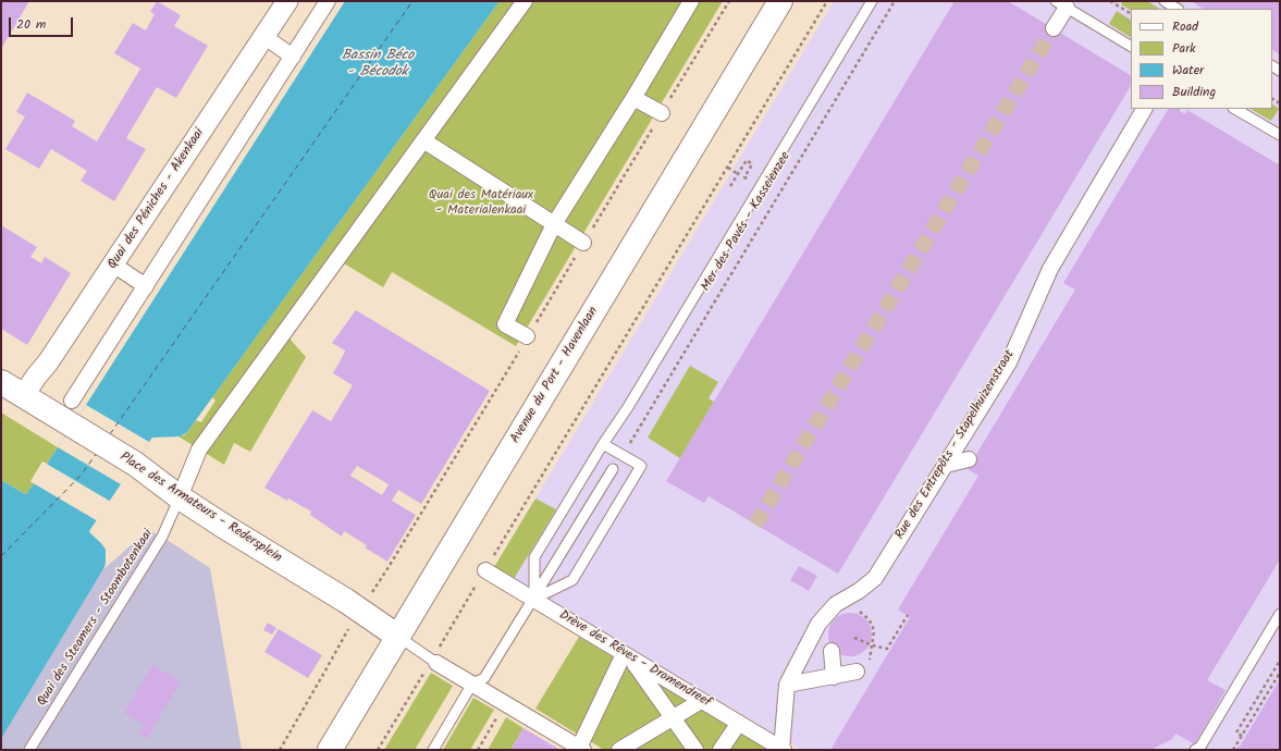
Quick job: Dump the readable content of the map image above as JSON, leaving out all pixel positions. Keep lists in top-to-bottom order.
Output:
{
  "streets": {
    "street": [
      "Quai des Péniches - Akenkaai",
      "Avenue du Port - Havenlaan",
      "Rue des Entrepôts - Stapelhuizenstraat",
      "Place des Armateurs - Redersplein",
      "Drève des Rêves - Dromendreef"
    ],
    "lane": ["Mer des Pavés - Kasseienzee", "Quai des Steamers - Stoombotenkaai"]
  },
  "crossings": [
    ["Quai des Péniches - Akenkaai", "Place des Armateurs - Redersplein"],
    ["Mer des Pavés - Kasseienzee", "Drève des Rêves - Dromendreef"],
    ["Avenue du Port - Havenlaan", "Place des Armateurs - Redersplein"],
    ["Rue des Entrepôts - Stapelhuizenstraat", "Drève des Rêves - Dromendreef"],
    ["Place des Armateurs - Redersplein", "Quai des Steamers - Stoombotenkaai"]
  ],
  "water": ["Bassin Béco - Bécodok"],
  "parks": ["Quai des Matériaux - Materialenkaai"],
  "legend": [
    "Road",
    "Park",
    "Water",
    "Building"
  ],
  "scale_bar": "20 m"
}
